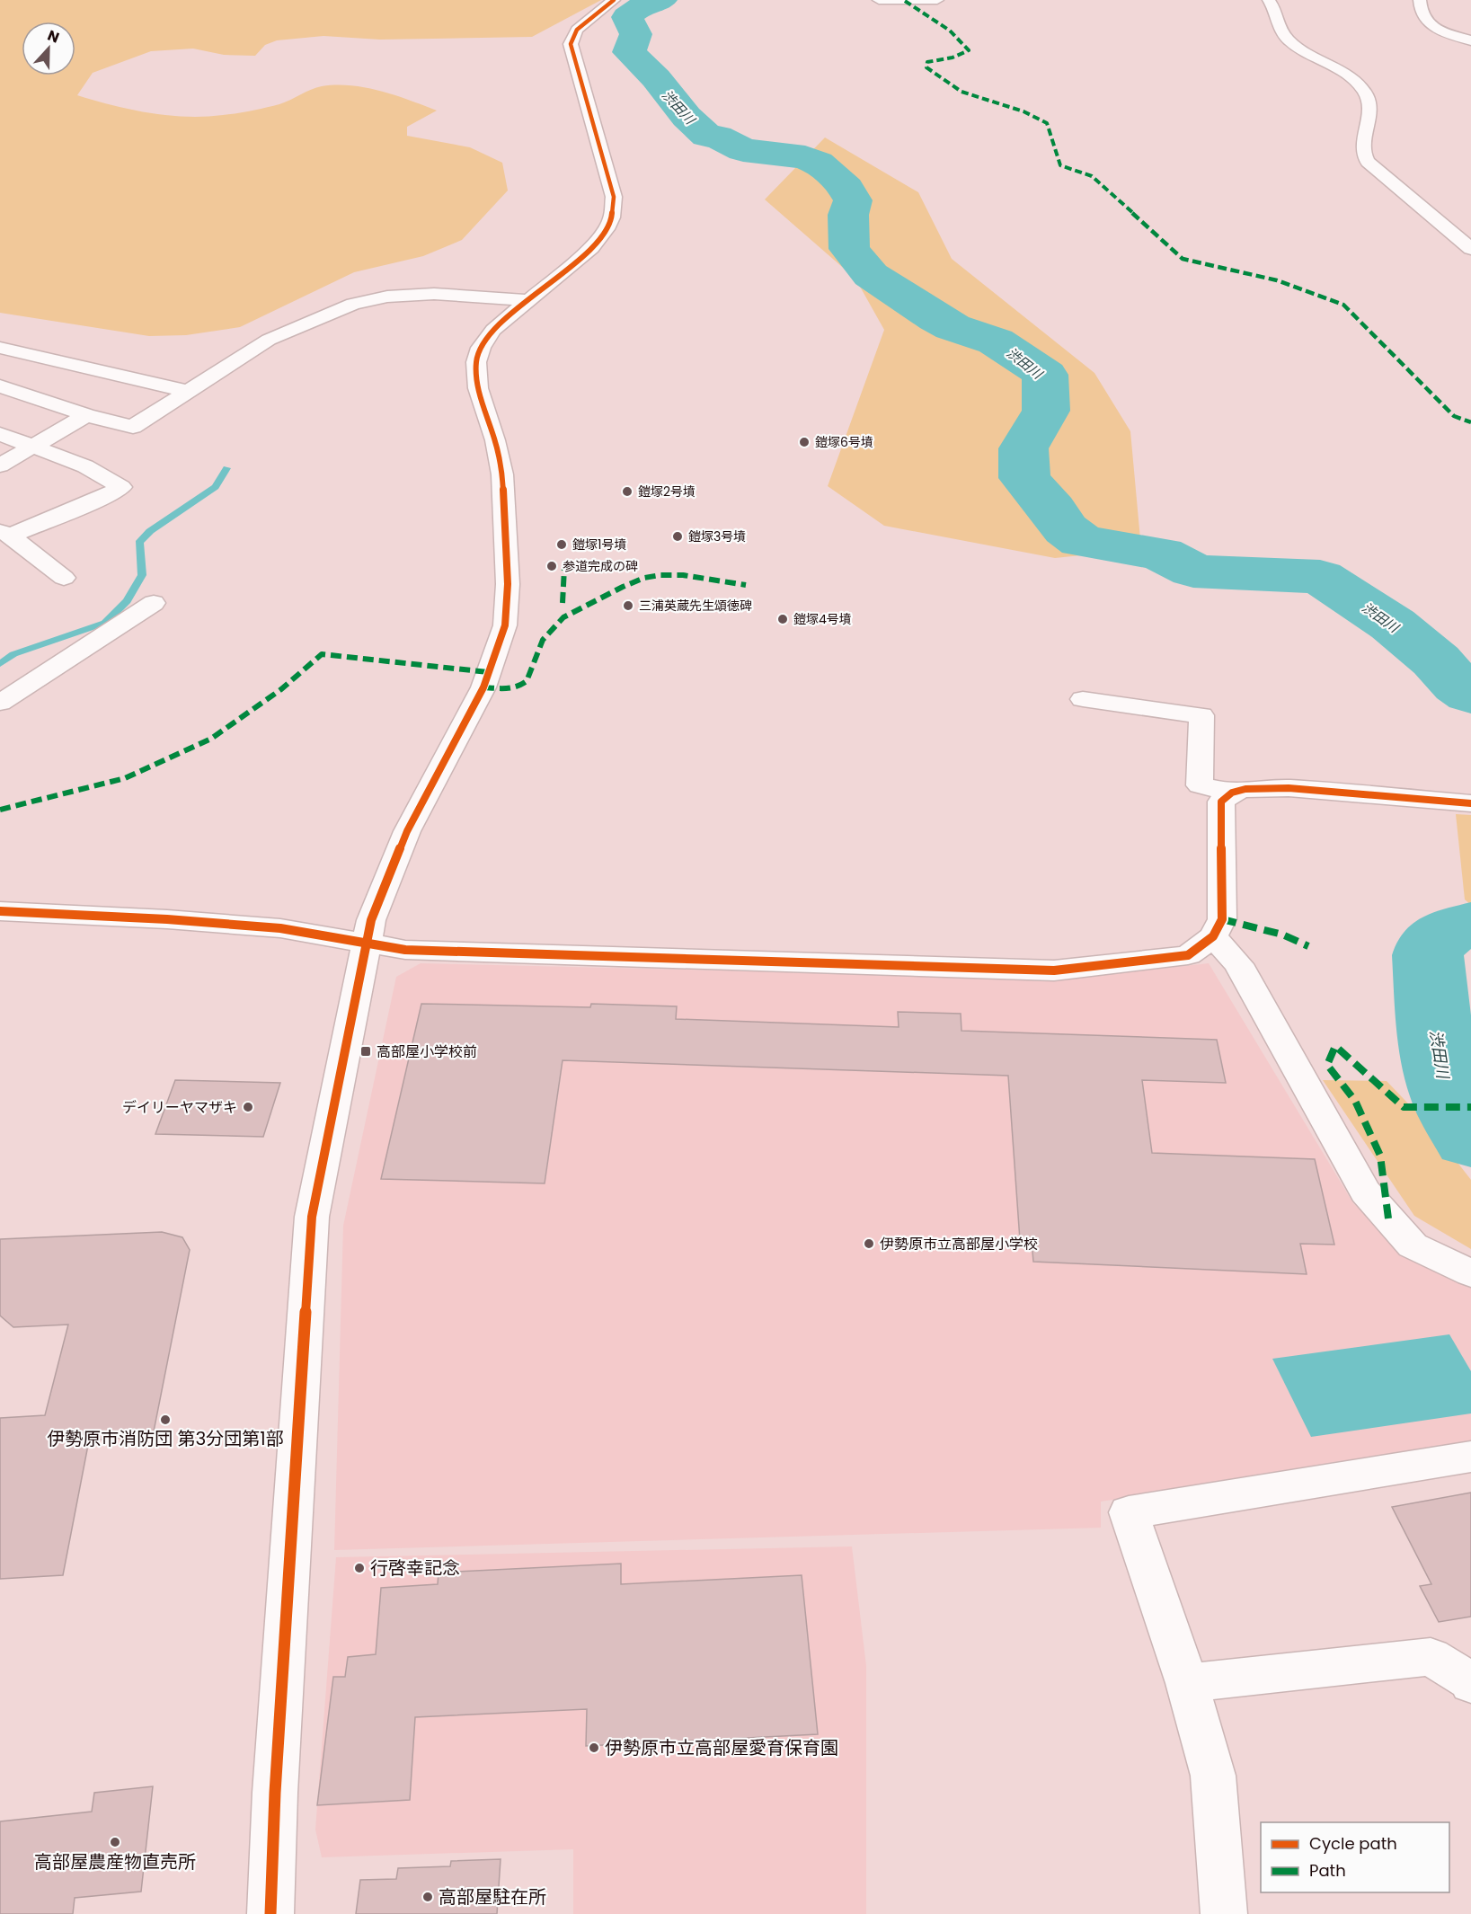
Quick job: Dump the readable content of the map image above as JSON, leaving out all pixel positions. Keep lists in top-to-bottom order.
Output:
{
  "water": ["渋田川"],
  "places": {
    "other": [
      "鎧塚6号墳",
      "鎧塚2号墳",
      "鎧塚3号墳",
      "鎧塚1号墳",
      "参道完成の碑",
      "三浦英蔵先生頌徳碑",
      "鎧塚4号墳",
      "デイリーヤマザキ",
      "伊勢原市立高部屋小学校",
      "伊勢原市消防団 第3分団第1部",
      "行啓幸記念",
      "伊勢原市立高部屋愛育保育園",
      "高部屋農産物直売所",
      "高部屋駐在所"
    ],
    "transit": ["高部屋小学校前"]
  },
  "legend": ["Cycle path", "Path"],
  "north": "top"
}
